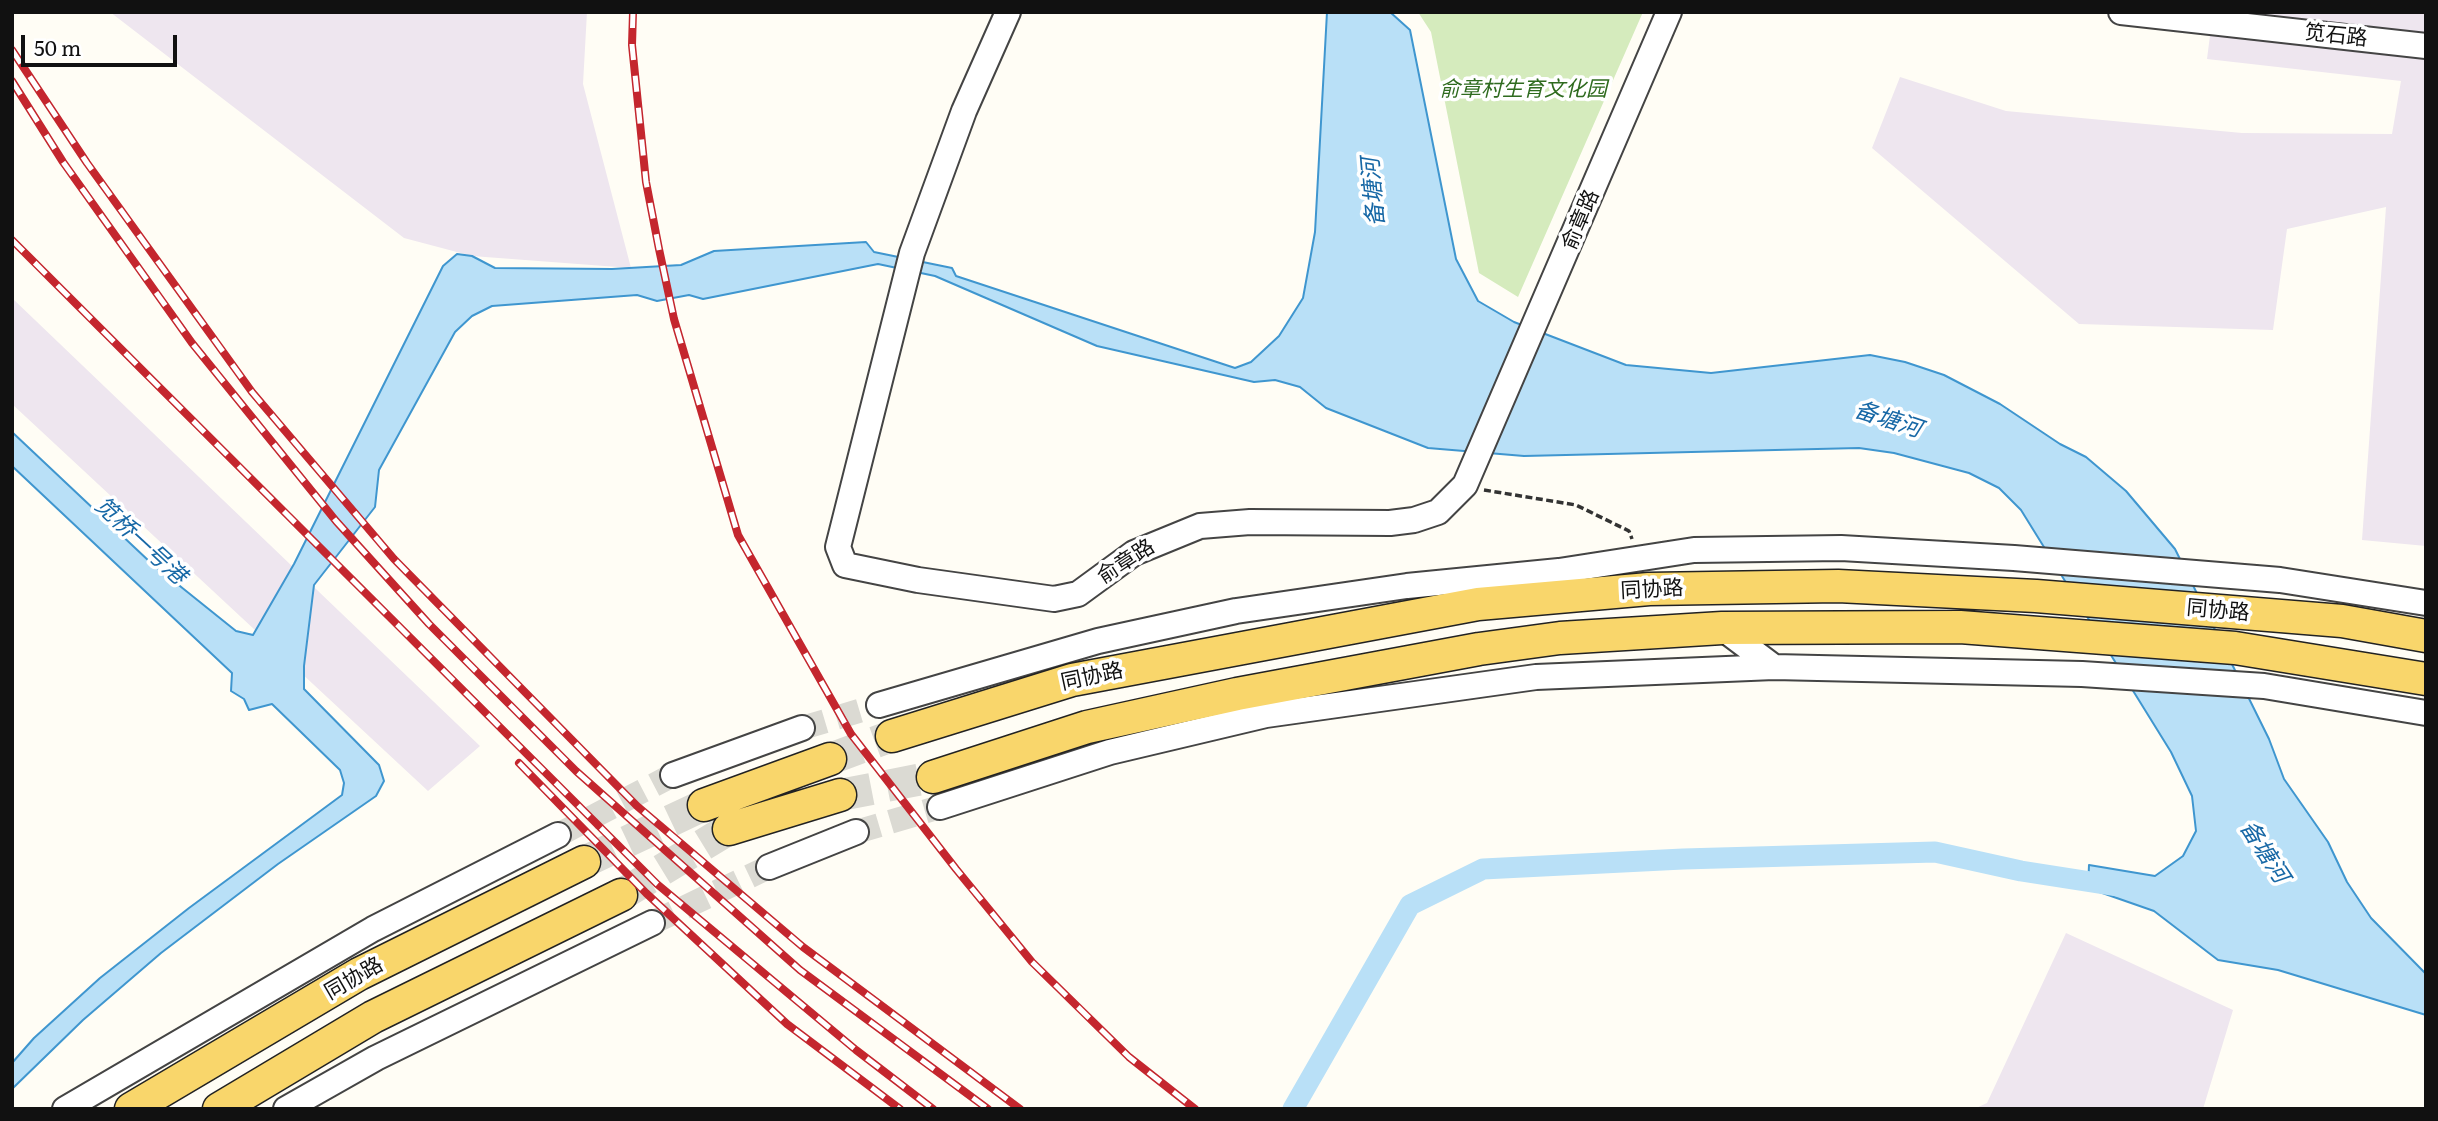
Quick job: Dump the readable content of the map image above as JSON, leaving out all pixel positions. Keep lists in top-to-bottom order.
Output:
{
  "streets": {
    "main road": ["同协路"],
    "street": ["笕石路", "俞章路"]
  },
  "water": ["备塘河", "笕桥一号港"],
  "parks": ["俞章村生育文化园"],
  "scale_bar": "50 m"
}
